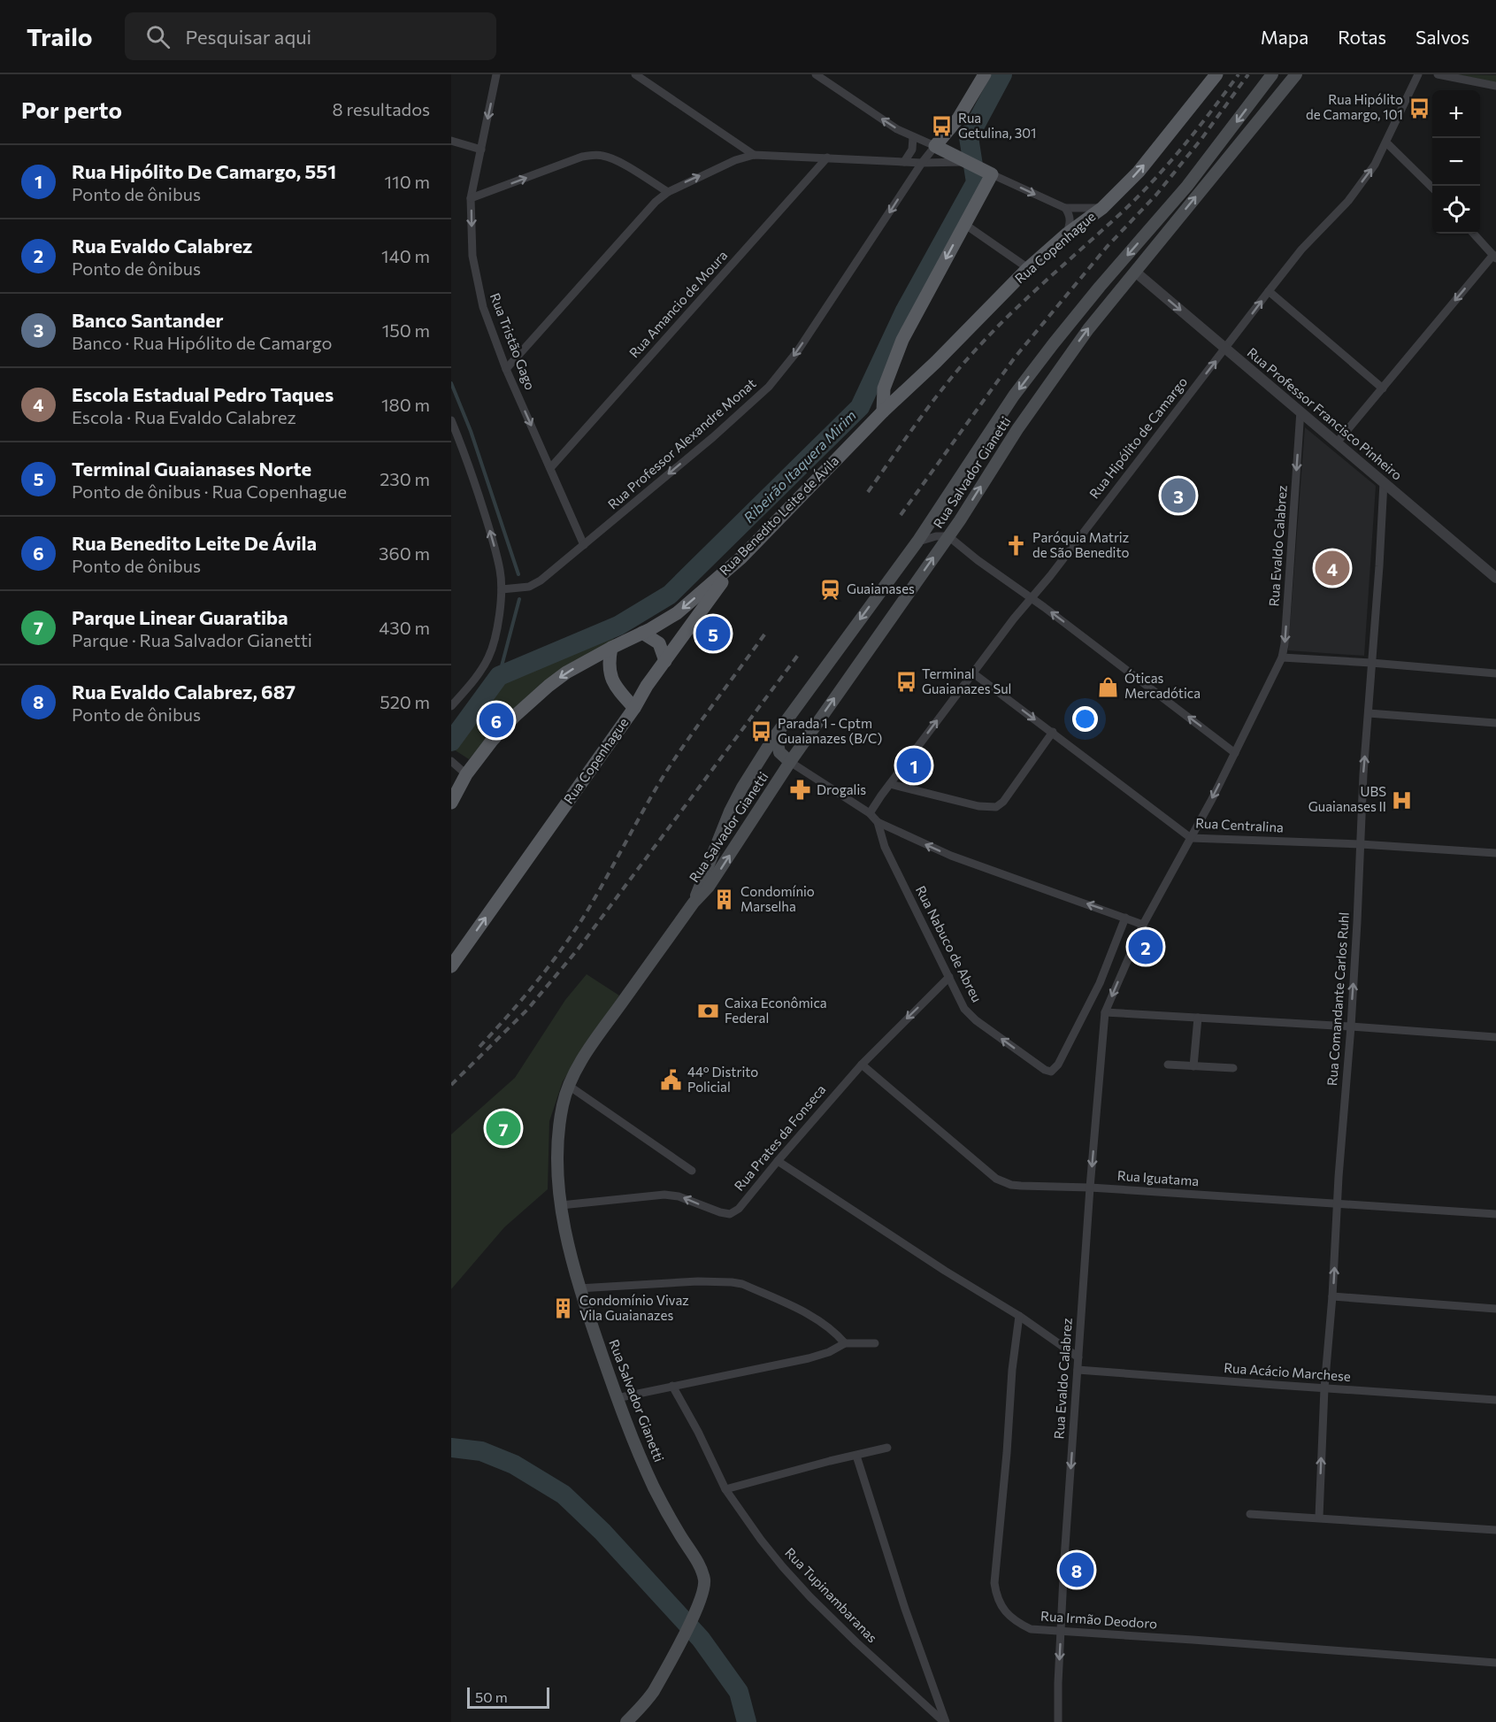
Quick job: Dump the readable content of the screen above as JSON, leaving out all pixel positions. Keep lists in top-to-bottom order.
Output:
{
  "streets": {
    "main road": ["Rua Copenhague", "Rua Salvador Gianetti", "Rua Benedito Leite de Ávila"],
    "street": [
      "Rua Amancio de Moura",
      "Rua Tristão Gago",
      "Rua Professor Francisco Pinheiro",
      "Rua Hipólito de Camargo",
      "Rua Professor Alexandre Monat",
      "Rua Evaldo Calabrez",
      "Rua Centralina",
      "Rua Nabuco de Abreu",
      "Rua Comandante Carlos Ruhl",
      "Rua Prates da Fonseca",
      "Rua Iguatama",
      "Rua Acácio Marchese",
      "Rua Tupinambaranas",
      "Rua Irmão Deodoro"
    ]
  },
  "crossings": [
    ["Rua Copenhague", "Rua Benedito Leite de Ávila"],
    ["Rua Amancio de Moura", "Rua Tristão Gago"],
    ["Rua Tristão Gago", "Rua Professor Alexandre Monat"],
    ["Rua Professor Francisco Pinheiro", "Rua Hipólito de Camargo"],
    ["Rua Professor Francisco Pinheiro", "Rua Salvador Gianetti"],
    ["Rua Professor Francisco Pinheiro", "Rua Evaldo Calabrez"],
    ["Rua Professor Francisco Pinheiro", "Rua Comandante Carlos Ruhl"],
    ["Rua Hipólito de Camargo", "Rua Centralina"],
    ["Rua Hipólito de Camargo", "Rua Nabuco de Abreu"],
    ["Rua Salvador Gianetti", "Rua Nabuco de Abreu"],
    ["Rua Salvador Gianetti", "Rua Prates da Fonseca"],
    ["Rua Evaldo Calabrez", "Rua Centralina"],
    ["Rua Evaldo Calabrez", "Rua Iguatama"],
    ["Rua Evaldo Calabrez", "Rua Acácio Marchese"],
    ["Rua Evaldo Calabrez", "Rua Irmão Deodoro"],
    ["Rua Centralina", "Rua Comandante Carlos Ruhl"],
    ["Rua Nabuco de Abreu", "Rua Prates da Fonseca"],
    ["Rua Comandante Carlos Ruhl", "Rua Iguatama"],
    ["Rua Comandante Carlos Ruhl", "Rua Acácio Marchese"],
    ["Rua Prates da Fonseca", "Rua Iguatama"]
  ],
  "one_way": [
    "Rua Copenhague",
    "Rua Tristão Gago",
    "Rua Hipólito de Camargo",
    "Rua Professor Alexandre Monat",
    "Rua Benedito Leite de Ávila",
    "Rua Evaldo Calabrez",
    "Rua Comandante Carlos Ruhl",
    "Rua Prates da Fonseca"
  ],
  "water": ["Ribeirão Itaquera Mirim"],
  "places": {
    "bus stop": [
      "Rua Hipólito de Camargo, 101",
      "Rua Getulina, 301",
      "Terminal Guaianazes Sul",
      "Parada 1 - Cptm Guaianazes (B/C)"
    ],
    "church": ["Paróquia Matriz de São Benedito"],
    "station": ["Guaianases"],
    "shop": ["Óticas Mercadótica"],
    "pharmacy": ["Drogalis"],
    "hospital": ["UBS Guaianases II"],
    "building": ["Condomínio Marselha", "Condomínio Vivaz Vila Guaianazes"],
    "bank": ["Caixa Econômica Federal"],
    "public building": ["44º Distrito Policial"]
  },
  "scale_bar": "50 m",
  "page": {
    "header": "Trailo",
    "search": "Pesquisar aqui",
    "nav": ["Mapa", "Rotas", "Salvos"],
    "heading": ["Por perto", "8 resultados"],
    "map_buttons": ["+", "−"],
    "list": [
      {
        "mark": "1",
        "name": "Rua Hipólito De Camargo, 551",
        "note": "Ponto de ônibus",
        "value": "110 m"
      },
      {
        "mark": "2",
        "name": "Rua Evaldo Calabrez",
        "note": "Ponto de ônibus",
        "value": "140 m"
      },
      {
        "mark": "3",
        "name": "Banco Santander",
        "note": "Banco · Rua Hipólito de Camargo",
        "value": "150 m"
      },
      {
        "mark": "4",
        "name": "Escola Estadual Pedro Taques",
        "note": "Escola · Rua Evaldo Calabrez",
        "value": "180 m"
      },
      {
        "mark": "5",
        "name": "Terminal Guaianases Norte",
        "note": "Ponto de ônibus · Rua Copenhague",
        "value": "230 m"
      },
      {
        "mark": "6",
        "name": "Rua Benedito Leite De Ávila",
        "note": "Ponto de ônibus",
        "value": "360 m"
      },
      {
        "mark": "7",
        "name": "Parque Linear Guaratiba",
        "note": "Parque · Rua Salvador Gianetti",
        "value": "430 m"
      },
      {
        "mark": "8",
        "name": "Rua Evaldo Calabrez, 687",
        "note": "Ponto de ônibus",
        "value": "520 m"
      }
    ],
    "pins": [
      "3",
      "4",
      "5",
      "6",
      "1",
      "2",
      "7",
      "8"
    ],
    "scale": "50 m"
  }
}
